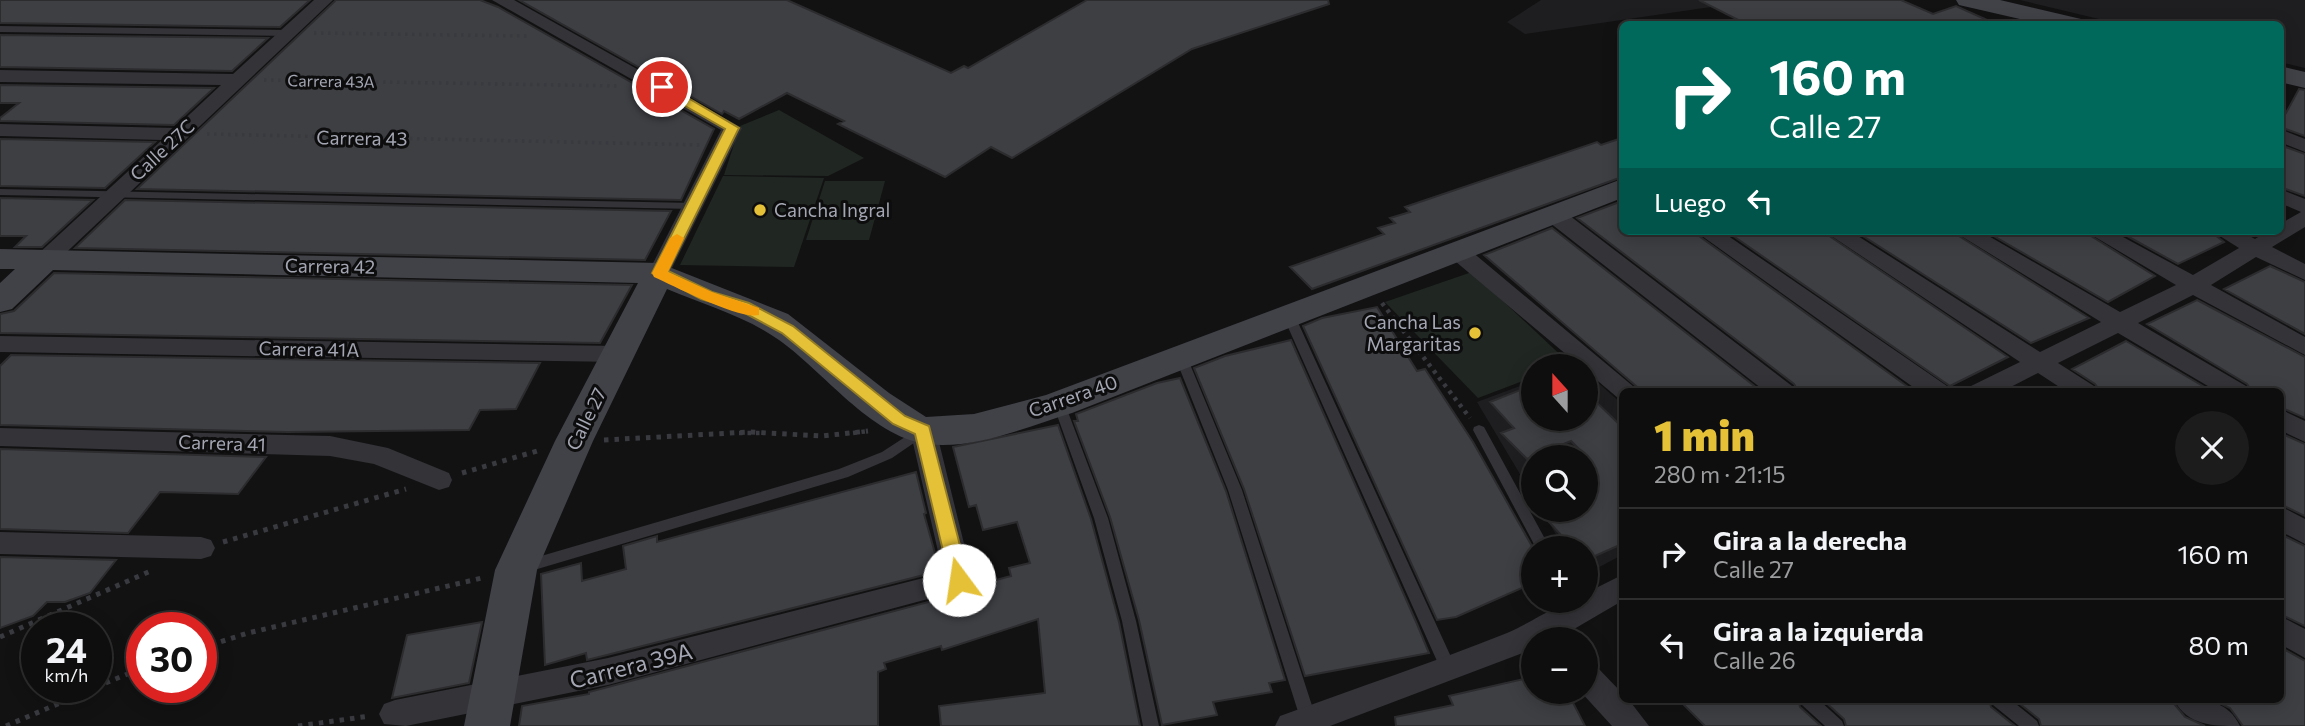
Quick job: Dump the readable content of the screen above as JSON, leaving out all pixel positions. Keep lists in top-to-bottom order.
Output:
{
  "streets": {
    "street": [
      "Calle 27C",
      "Carrera 42",
      "Carrera 41A",
      "Carrera 40",
      "Calle 27",
      "Carrera 41",
      "Carrera 39A"
    ],
    "path": ["Carrera 43A", "Carrera 43"]
  },
  "crossings": [
    ["Carrera 43A", "Calle 27C"],
    ["Carrera 43", "Calle 27C"],
    ["Carrera 43", "Calle 27"],
    ["Calle 27C", "Carrera 42"],
    ["Carrera 42", "Calle 27"],
    ["Carrera 41A", "Calle 27"],
    ["Carrera 40", "Carrera 39A"],
    ["Calle 27", "Carrera 39A"]
  ],
  "places": ["Cancha Ingral", "Cancha Las Margaritas"],
  "north": "top",
  "page": {
    "turn": ["160 m", "Calle 27"],
    "then": "Luego",
    "map_buttons": ["+", "−"],
    "heading": ["1 min", "280 m · 21:15"],
    "list": [
      {
        "name": "Gira a la derecha",
        "note": "Calle 27",
        "value": "160 m"
      },
      {
        "name": "Gira a la izquierda",
        "note": "Calle 26",
        "value": "80 m"
      }
    ],
    "speed": "24 km/h",
    "limit": "30"
  }
}
